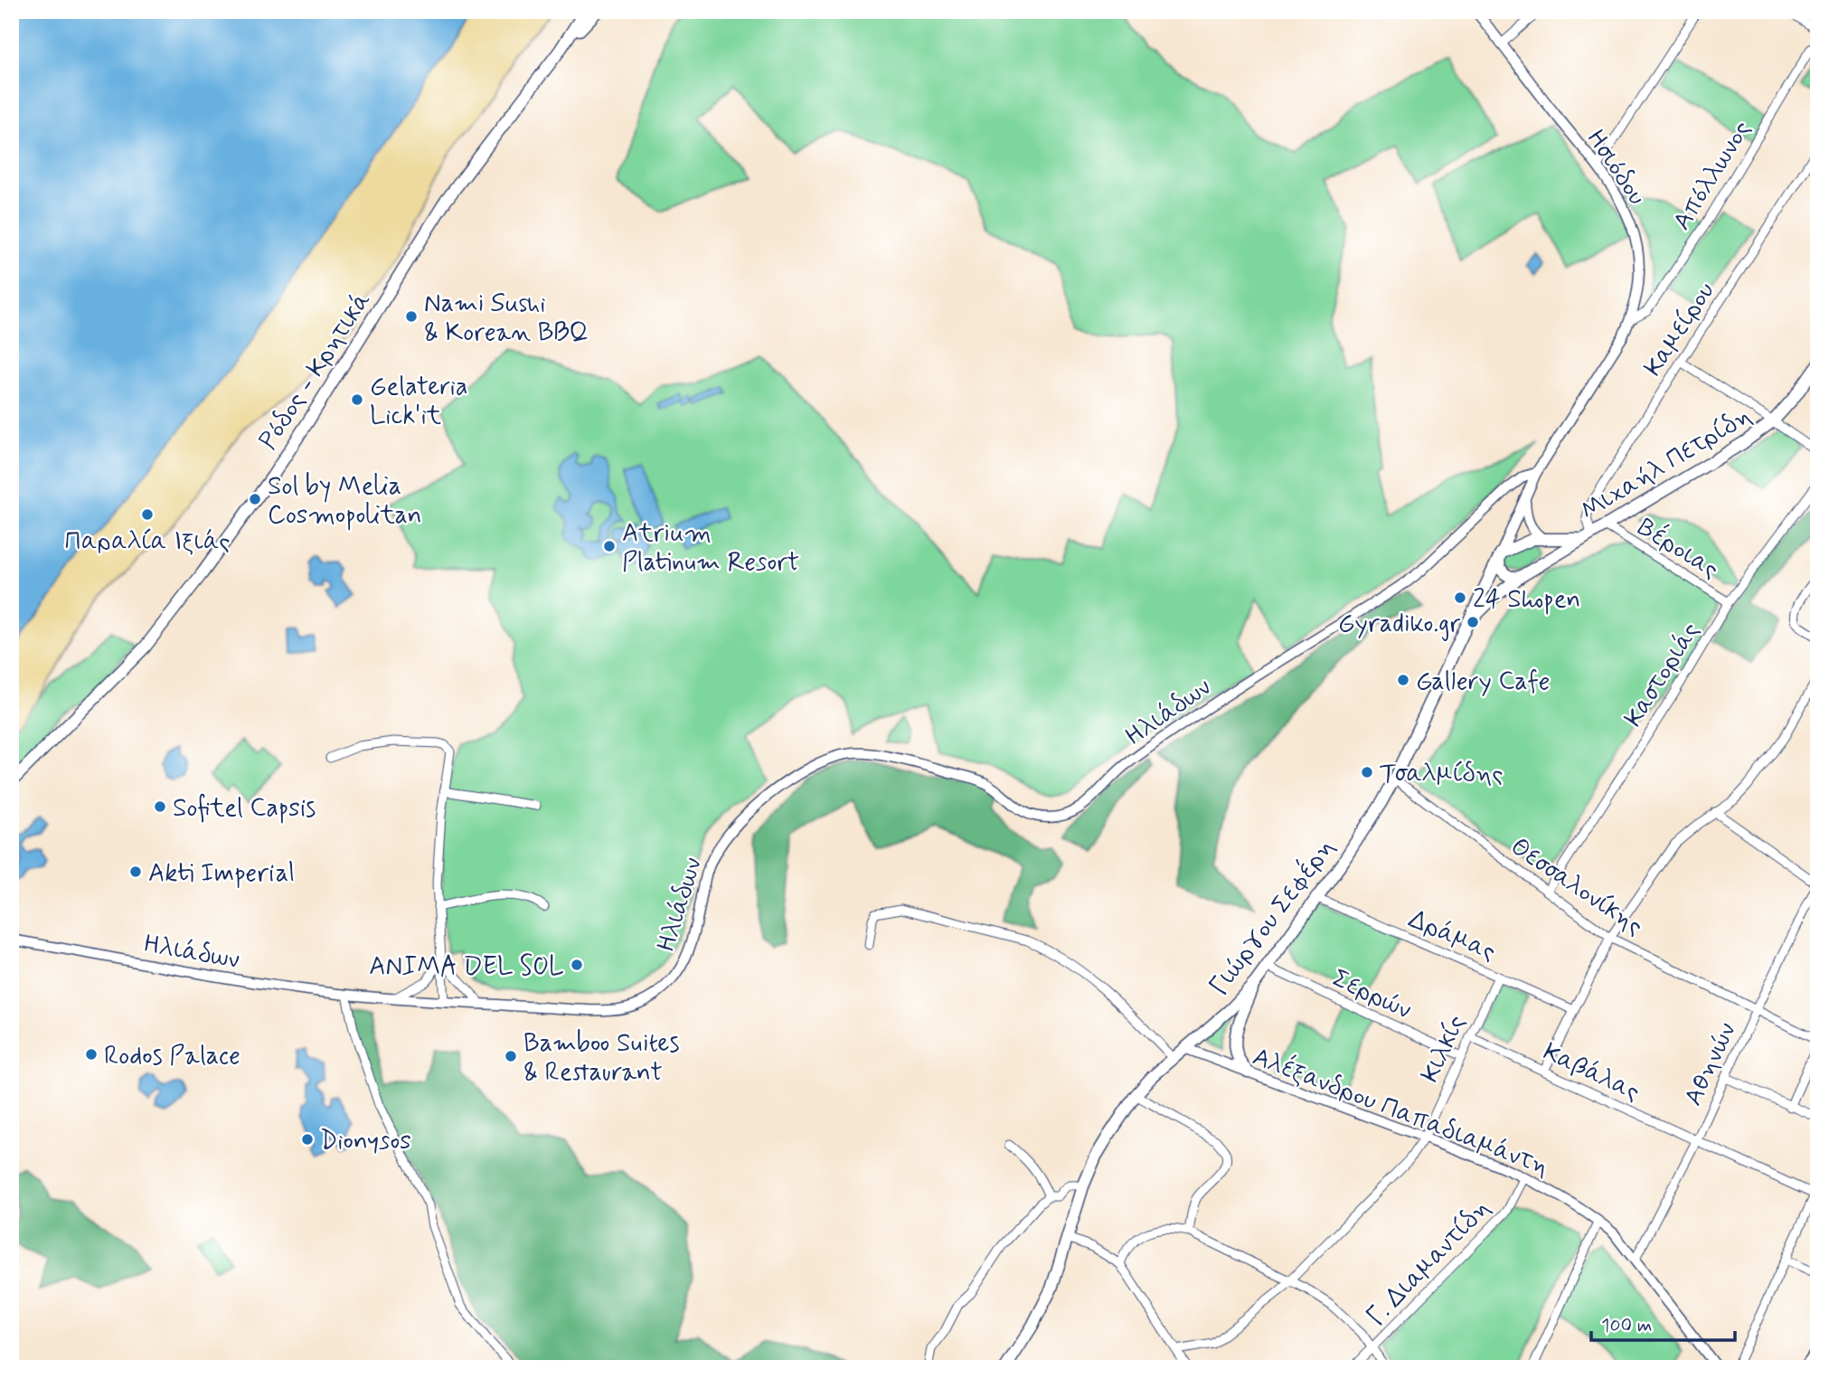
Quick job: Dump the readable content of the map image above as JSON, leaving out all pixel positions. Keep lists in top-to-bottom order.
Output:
{
  "streets": {
    "main road": ["Ρόδος - Κρητικά", "Μιχαήλ Πετρίδη", "Γιώργου Σεφέρη"],
    "street": [
      "Ησιόδου",
      "Απόλλωνος",
      "Καμείρου",
      "Βέροιας",
      "Καστοριάς",
      "Ηλιάδων",
      "Θεσσαλονίκης",
      "Δράμας",
      "Σερρών",
      "Κιλκίς",
      "Αθηνών",
      "Καβάλας",
      "Αλέξανδρου Παπαδιαμάντη",
      "Γ. Διαμαντίδη"
    ]
  },
  "crossings": [
    ["Ησιόδου", "Απόλλωνος"],
    ["Ησιόδου", "Ηλιάδων"],
    ["Ησιόδου", "Γιώργου Σεφέρη"],
    ["Καμείρου", "Μιχαήλ Πετρίδη"],
    ["Μιχαήλ Πετρίδη", "Βέροιας"],
    ["Μιχαήλ Πετρίδη", "Γιώργου Σεφέρη"],
    ["Βέροιας", "Καστοριάς"],
    ["Καστοριάς", "Θεσσαλονίκης"],
    ["Θεσσαλονίκης", "Γιώργου Σεφέρη"],
    ["Θεσσαλονίκης", "Αθηνών"],
    ["Γιώργου Σεφέρη", "Δράμας"],
    ["Γιώργου Σεφέρη", "Σερρών"],
    ["Γιώργου Σεφέρη", "Αλέξανδρου Παπαδιαμάντη"],
    ["Δράμας", "Κιλκίς"],
    ["Σερρών", "Κιλκίς"],
    ["Κιλκίς", "Καβάλας"],
    ["Κιλκίς", "Αλέξανδρου Παπαδιαμάντη"],
    ["Αθηνών", "Καβάλας"],
    ["Αθηνών", "Αλέξανδρου Παπαδιαμάντη"],
    ["Αλέξανδρου Παπαδιαμάντη", "Γ. Διαμαντίδη"]
  ],
  "places": [
    "Nami Sushi & Korean BBQ",
    "Gelateria Lick'it",
    "Sol by Melia Cosmopolitan",
    "Παραλία Ιξιάς",
    "Atrium Platinum Resort",
    "24 Shopen",
    "Gyradiko.gr",
    "Gallery Cafe",
    "Τσαλμίδης",
    "Sofitel Capsis",
    "Akti Imperial",
    "ANIMA DEL SOL",
    "Rodos Palace",
    "Bamboo Suites & Restaurant",
    "Dionysos"
  ],
  "scale_bar": "100 m"
}
